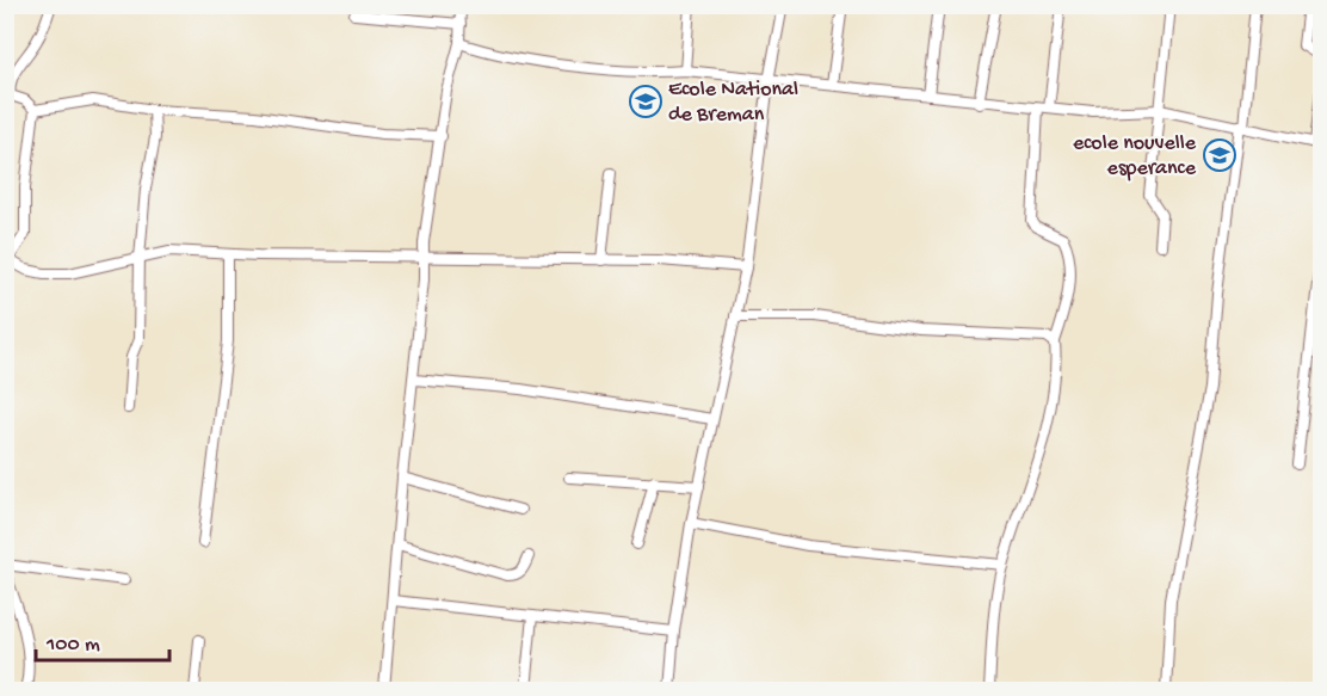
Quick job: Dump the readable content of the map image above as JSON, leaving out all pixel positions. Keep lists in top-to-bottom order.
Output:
{
  "places": {
    "school or university": ["Ecole National de Breman", "ecole nouvelle esperance"]
  },
  "scale_bar": "100 m"
}
